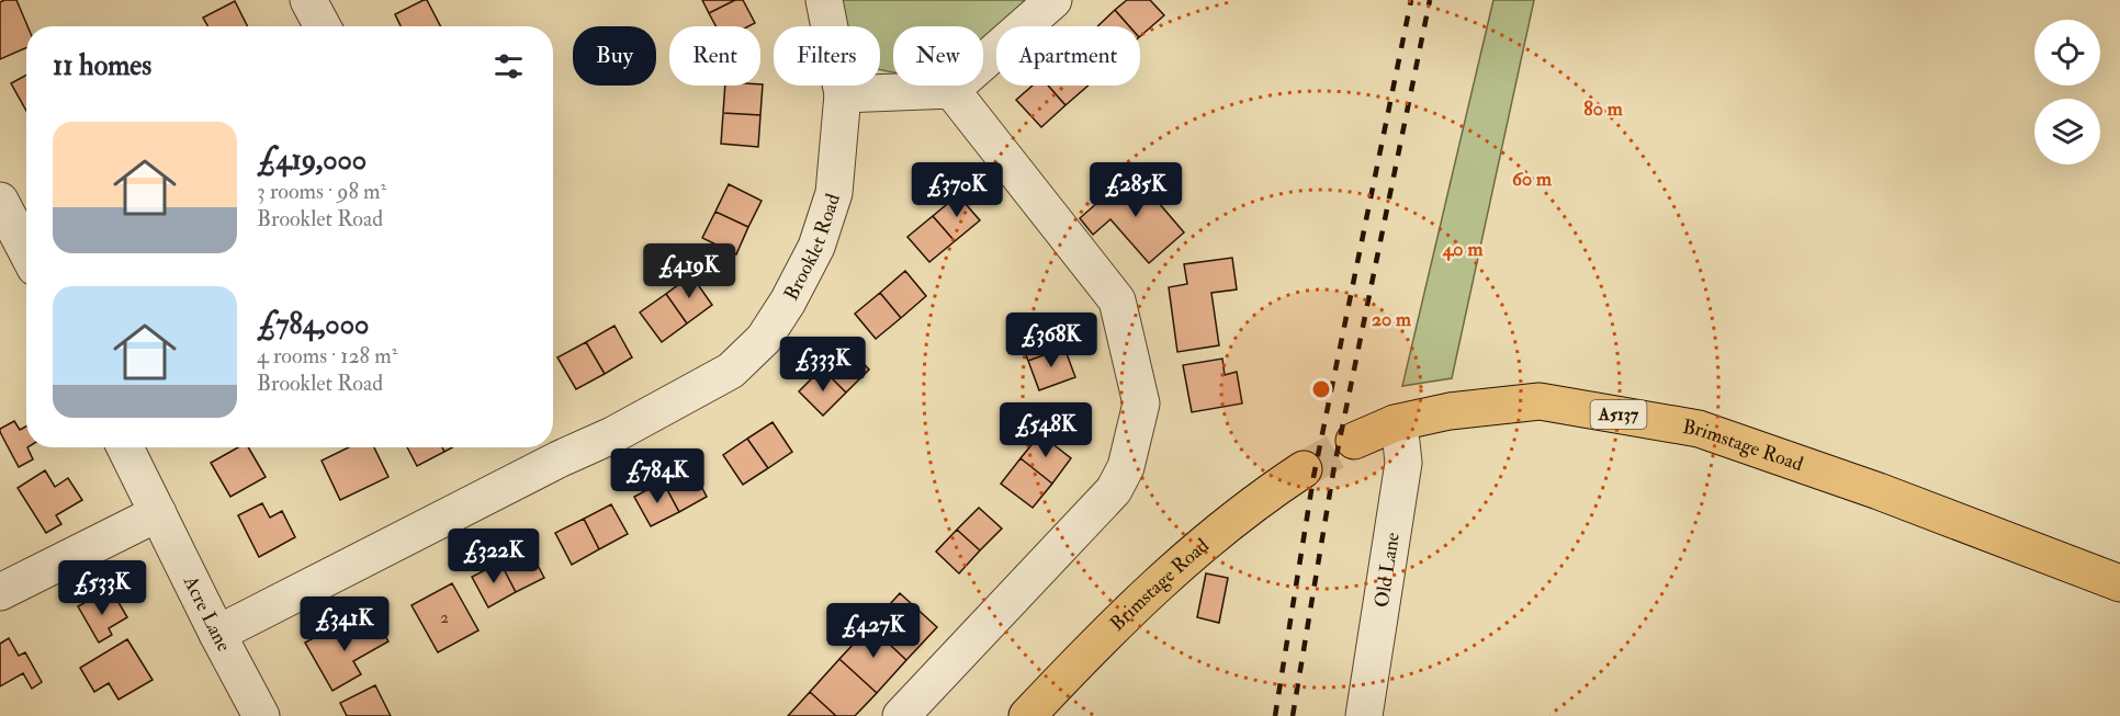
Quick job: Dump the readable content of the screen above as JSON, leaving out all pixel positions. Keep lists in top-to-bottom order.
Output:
{
  "streets": {
    "main road": ["A5137", "Brimstage Road"],
    "street": ["Brooklet Road", "Old Lane", "Acre Lane"]
  },
  "crossings": [
    ["Brooklet Road", "Acre Lane"],
    ["Brimstage Road", "Old Lane"]
  ],
  "house_numbers": ["2"],
  "page": {
    "chip": [
      "Buy",
      "Rent",
      "Filters",
      "New",
      "Apartment"
    ],
    "heading": "11 homes",
    "list": [
      {
        "name": "£419,000",
        "note": "3 rooms · 98 m² · Brooklet Road"
      },
      {
        "name": "£784,000",
        "note": "4 rooms · 128 m² · Brooklet Road"
      }
    ],
    "price": [
      "£370K",
      "£285K",
      "£419K",
      "£368K",
      "£333K",
      "£548K",
      "£784K",
      "£322K",
      "£533K",
      "£341K",
      "£427K"
    ]
  },
  "rings": [
    "80 m",
    "60 m",
    "40 m",
    "20 m"
  ]
}
